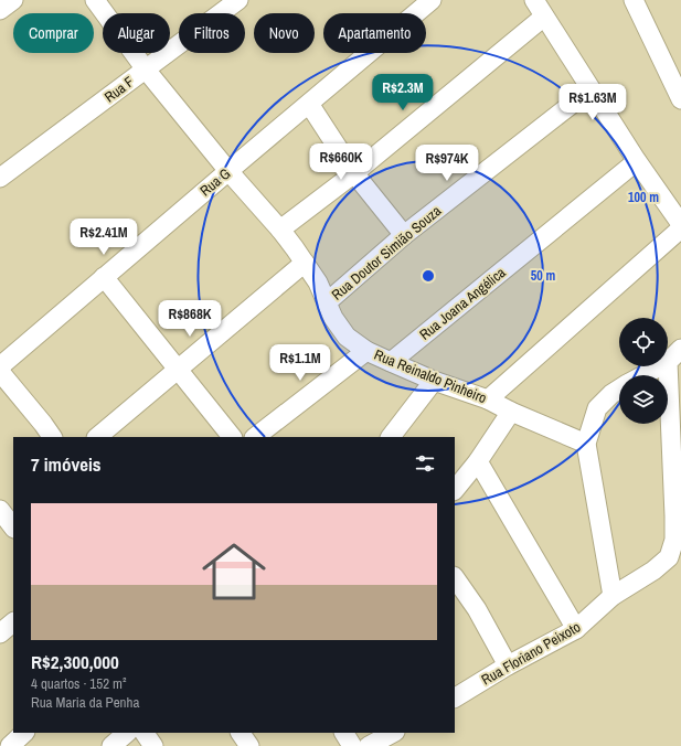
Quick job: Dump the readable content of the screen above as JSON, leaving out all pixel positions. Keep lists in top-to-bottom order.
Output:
{
  "streets": {
    "street": [
      "Rua F",
      "Rua G",
      "Rua Doutor Simião Souza",
      "Rua Joana Angélica",
      "Rua Reinaldo Pinheiro",
      "Rua Floriano Peixoto"
    ]
  },
  "crossings": [
    ["Rua F", "Rua Reinaldo Pinheiro"],
    ["Rua G", "Rua Reinaldo Pinheiro"],
    ["Rua Doutor Simião Souza", "Rua Reinaldo Pinheiro"],
    ["Rua Joana Angélica", "Rua Reinaldo Pinheiro"]
  ],
  "page": {
    "chip": [
      "Comprar",
      "Alugar",
      "Filtros",
      "Novo",
      "Apartamento"
    ],
    "price": [
      "R$2.3M",
      "R$1.63M",
      "R$660K",
      "R$974K",
      "R$2.41M",
      "R$868K",
      "R$1.1M"
    ],
    "heading": "7 imóveis",
    "list": [
      {
        "name": "R$2,300,000",
        "note": "4 quartos · 152 m² · Rua Maria da Penha"
      }
    ]
  },
  "rings": ["100 m", "50 m"]
}
